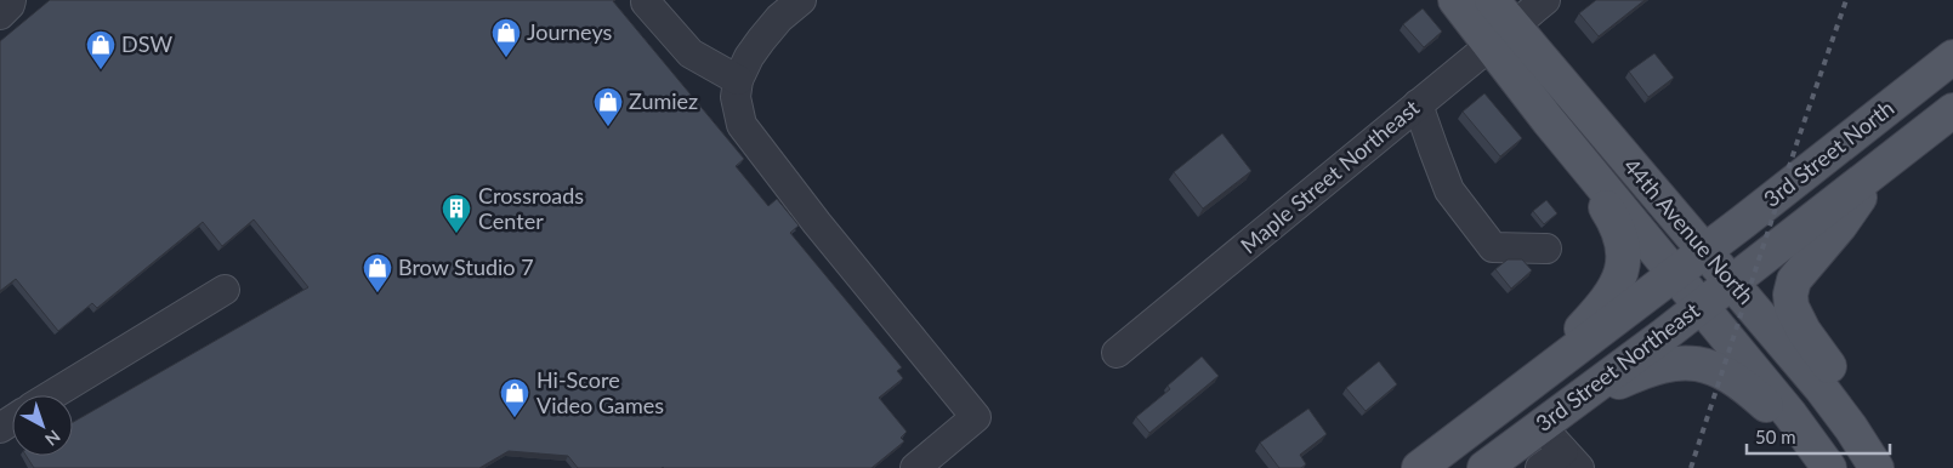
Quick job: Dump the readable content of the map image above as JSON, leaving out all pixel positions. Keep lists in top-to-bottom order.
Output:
{
  "streets": {
    "main road": ["3rd Street North", "44th Avenue North", "3rd Street Northeast"],
    "street": ["Maple Street Northeast"]
  },
  "crossings": [
    ["3rd Street North", "44th Avenue North"],
    ["3rd Street North", "3rd Street Northeast"],
    ["Maple Street Northeast", "44th Avenue North"],
    ["44th Avenue North", "3rd Street Northeast"]
  ],
  "places": {
    "shop": [
      "Journeys",
      "DSW",
      "Zumiez",
      "Brow Studio 7",
      "Hi-Score Video Games"
    ],
    "building": ["Crossroads Center"]
  },
  "scale_bar": "50 m",
  "north": "bottom right"
}
